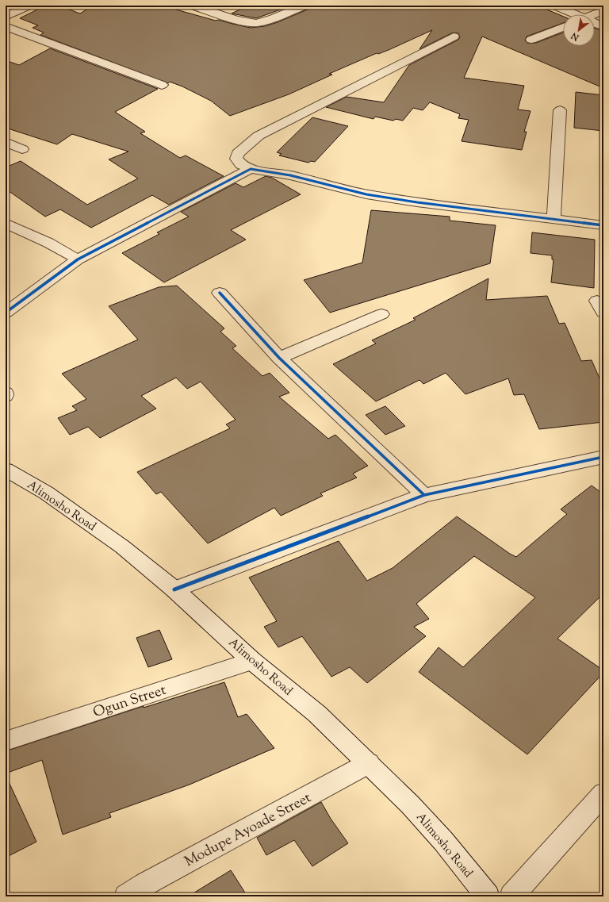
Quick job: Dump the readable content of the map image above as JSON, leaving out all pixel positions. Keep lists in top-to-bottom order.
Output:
{
  "streets": {
    "street": ["Alimosho Road", "Ogun Street", "Modupe Ayoade Street"]
  },
  "crossings": [
    ["Alimosho Road", "Ogun Street"],
    ["Alimosho Road", "Modupe Ayoade Street"]
  ],
  "north": "bottom left"
}
